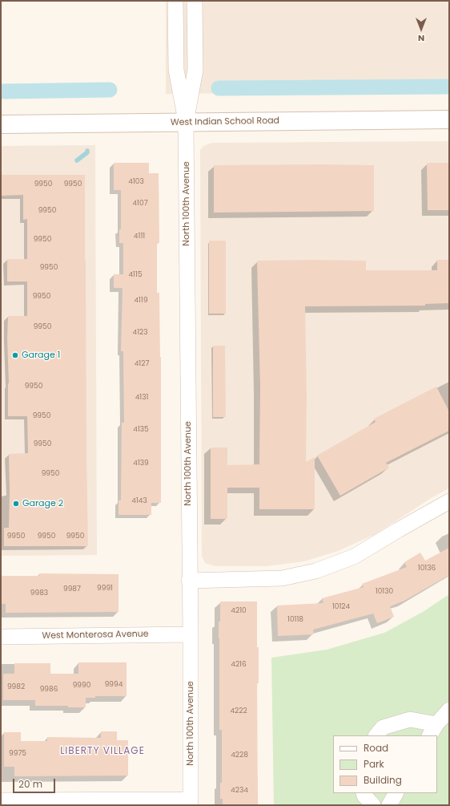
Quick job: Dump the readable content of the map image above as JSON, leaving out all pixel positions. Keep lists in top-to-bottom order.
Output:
{
  "streets": {
    "main road": ["West Indian School Road"],
    "street": ["North 100th Avenue", "West Monterosa Avenue"]
  },
  "crossings": [
    ["West Indian School Road", "North 100th Avenue"],
    ["North 100th Avenue", "West Monterosa Avenue"]
  ],
  "districts": ["LIBERTY VILLAGE"],
  "places": ["Garage 1", "Garage 2"],
  "house_numbers": [
    "4103",
    "9950",
    "9950",
    "4107",
    "9950",
    "4111",
    "9950",
    "9950",
    "4115",
    "9950",
    "4119",
    "9950",
    "4123",
    "4127",
    "9950",
    "4131",
    "9950",
    "4135",
    "9950",
    "4139",
    "9950",
    "4143",
    "9950",
    "9950",
    "9950",
    "10136",
    "9991",
    "9987",
    "10130",
    "9983",
    "10124",
    "4210",
    "10118",
    "4216",
    "9994",
    "9990",
    "9982",
    "9986",
    "4222",
    "9975",
    "4228",
    "4234"
  ],
  "legend": ["Road", "Park", "Building"],
  "scale_bar": "20 m",
  "north": "bottom"
}
